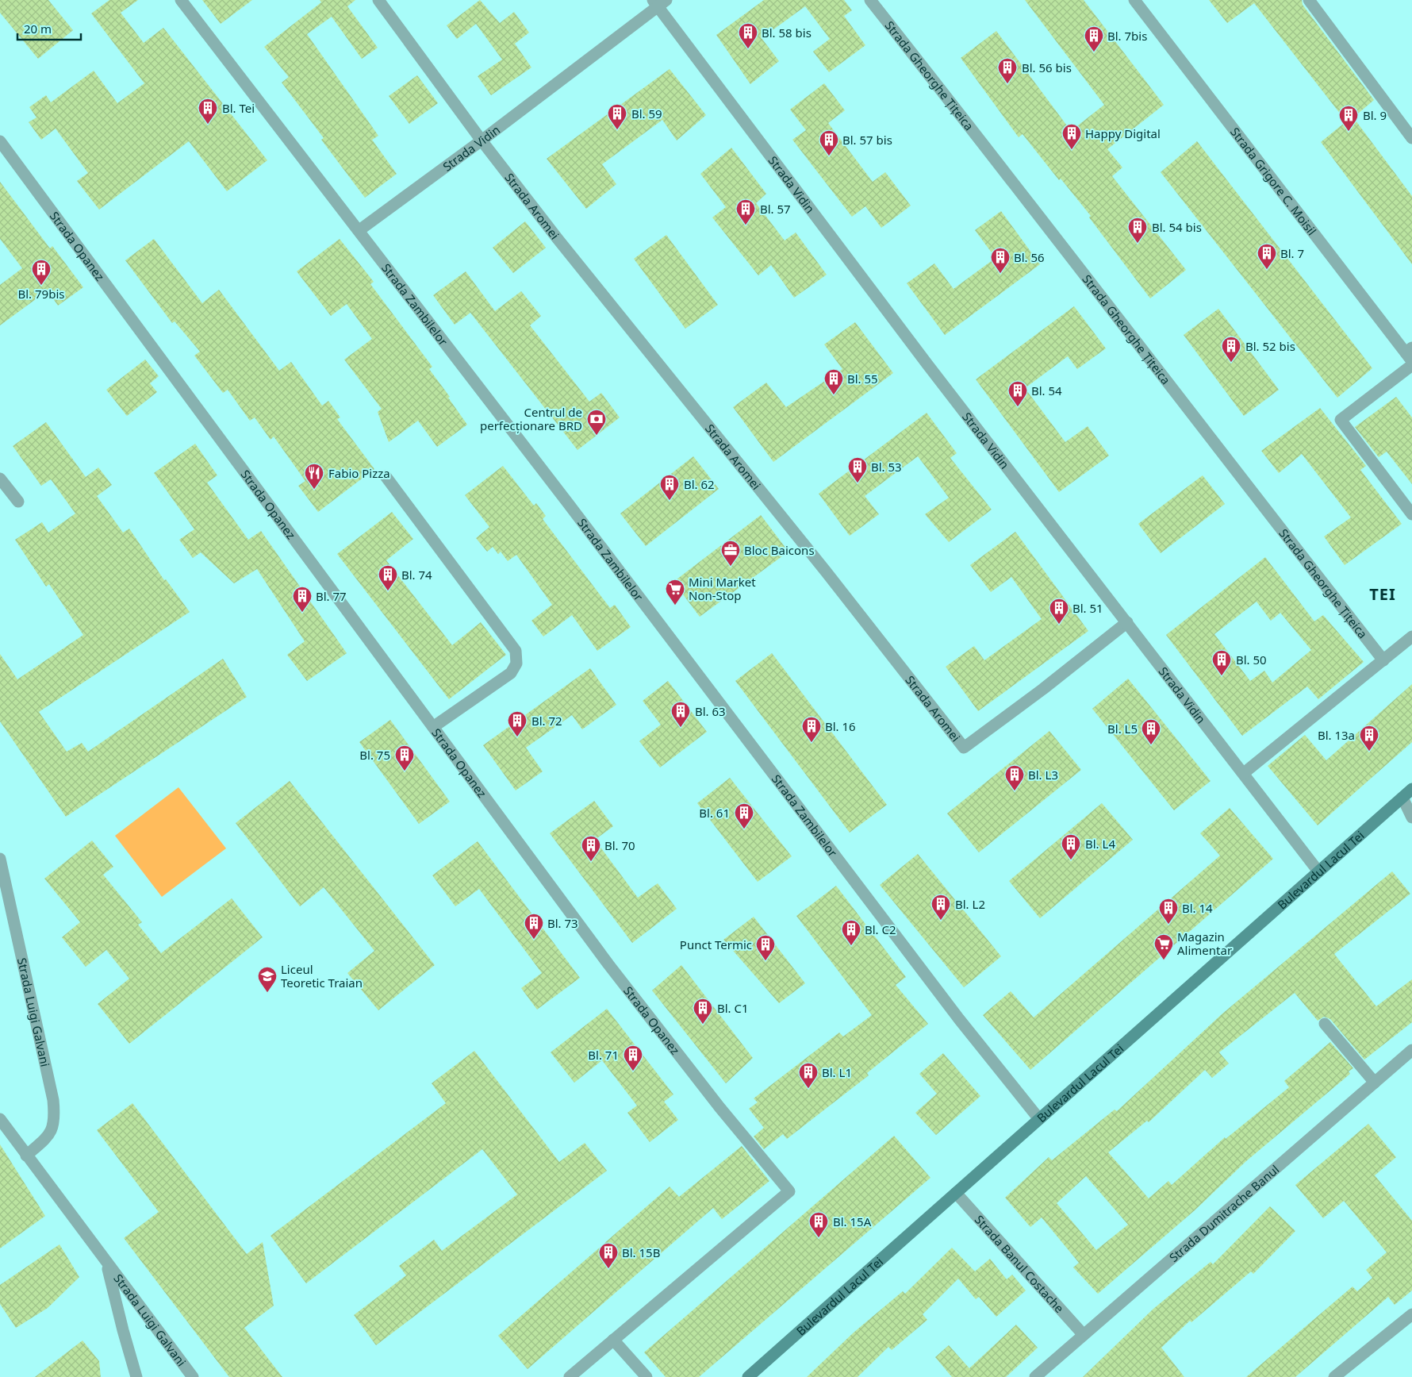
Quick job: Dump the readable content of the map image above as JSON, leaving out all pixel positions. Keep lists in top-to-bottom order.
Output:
{
  "streets": {
    "main road": ["Bulevardul Lacul Tei"],
    "street": [
      "Strada Gheorghe Țițeica",
      "Strada Vidin",
      "Strada Grigore C. Moisil",
      "Strada Aromei",
      "Strada Opanez",
      "Strada Zambilelor",
      "Strada Luigi Galvani",
      "Strada Dumitrache Banul",
      "Strada Banul Costache"
    ]
  },
  "crossings": [
    ["Strada Vidin", "Strada Aromei"],
    ["Strada Vidin", "Strada Zambilelor"],
    ["Strada Vidin", "Bulevardul Lacul Tei"],
    ["Strada Zambilelor", "Bulevardul Lacul Tei"],
    ["Bulevardul Lacul Tei", "Strada Banul Costache"],
    ["Strada Dumitrache Banul", "Strada Banul Costache"]
  ],
  "districts": ["TEI"],
  "places": {
    "building": [
      "Bl. 58 bis",
      "Bl. 7bis",
      "Bl. 56 bis",
      "Bl. Tei",
      "Bl. 59",
      "Bl. 9",
      "Happy Digital",
      "Bl. 57 bis",
      "Bl. 57",
      "Bl. 54 bis",
      "Bl. 7",
      "Bl. 56",
      "Bl. 79bis",
      "Bl. 52 bis",
      "Bl. 55",
      "Bl. 54",
      "Bl. 53",
      "Bl. 62",
      "Bl. 74",
      "Bl. 77",
      "Bl. 51",
      "Bl. 50",
      "Bl. 63",
      "Bl. 72",
      "Bl. 16",
      "Bl. L5",
      "Bl. 13a",
      "Bl. 75",
      "Bl. L3",
      "Bl. 61",
      "Bl. L4",
      "Bl. 70",
      "Bl. L2",
      "Bl. 14",
      "Bl. 73",
      "Bl. C2",
      "Punct Termic",
      "Bl. C1",
      "Bl. 71",
      "Bl. L1",
      "Bl. 15A",
      "Bl. 15B"
    ],
    "bank": ["Centrul de perfecționare BRD"],
    "restaurant": ["Fabio Pizza"],
    "office": ["Bloc Baicons"],
    "supermarket": ["Mini Market Non-Stop", "Magazin Alimentar"],
    "school or university": ["Liceul Teoretic Traian"]
  },
  "scale_bar": "20 m"
}
